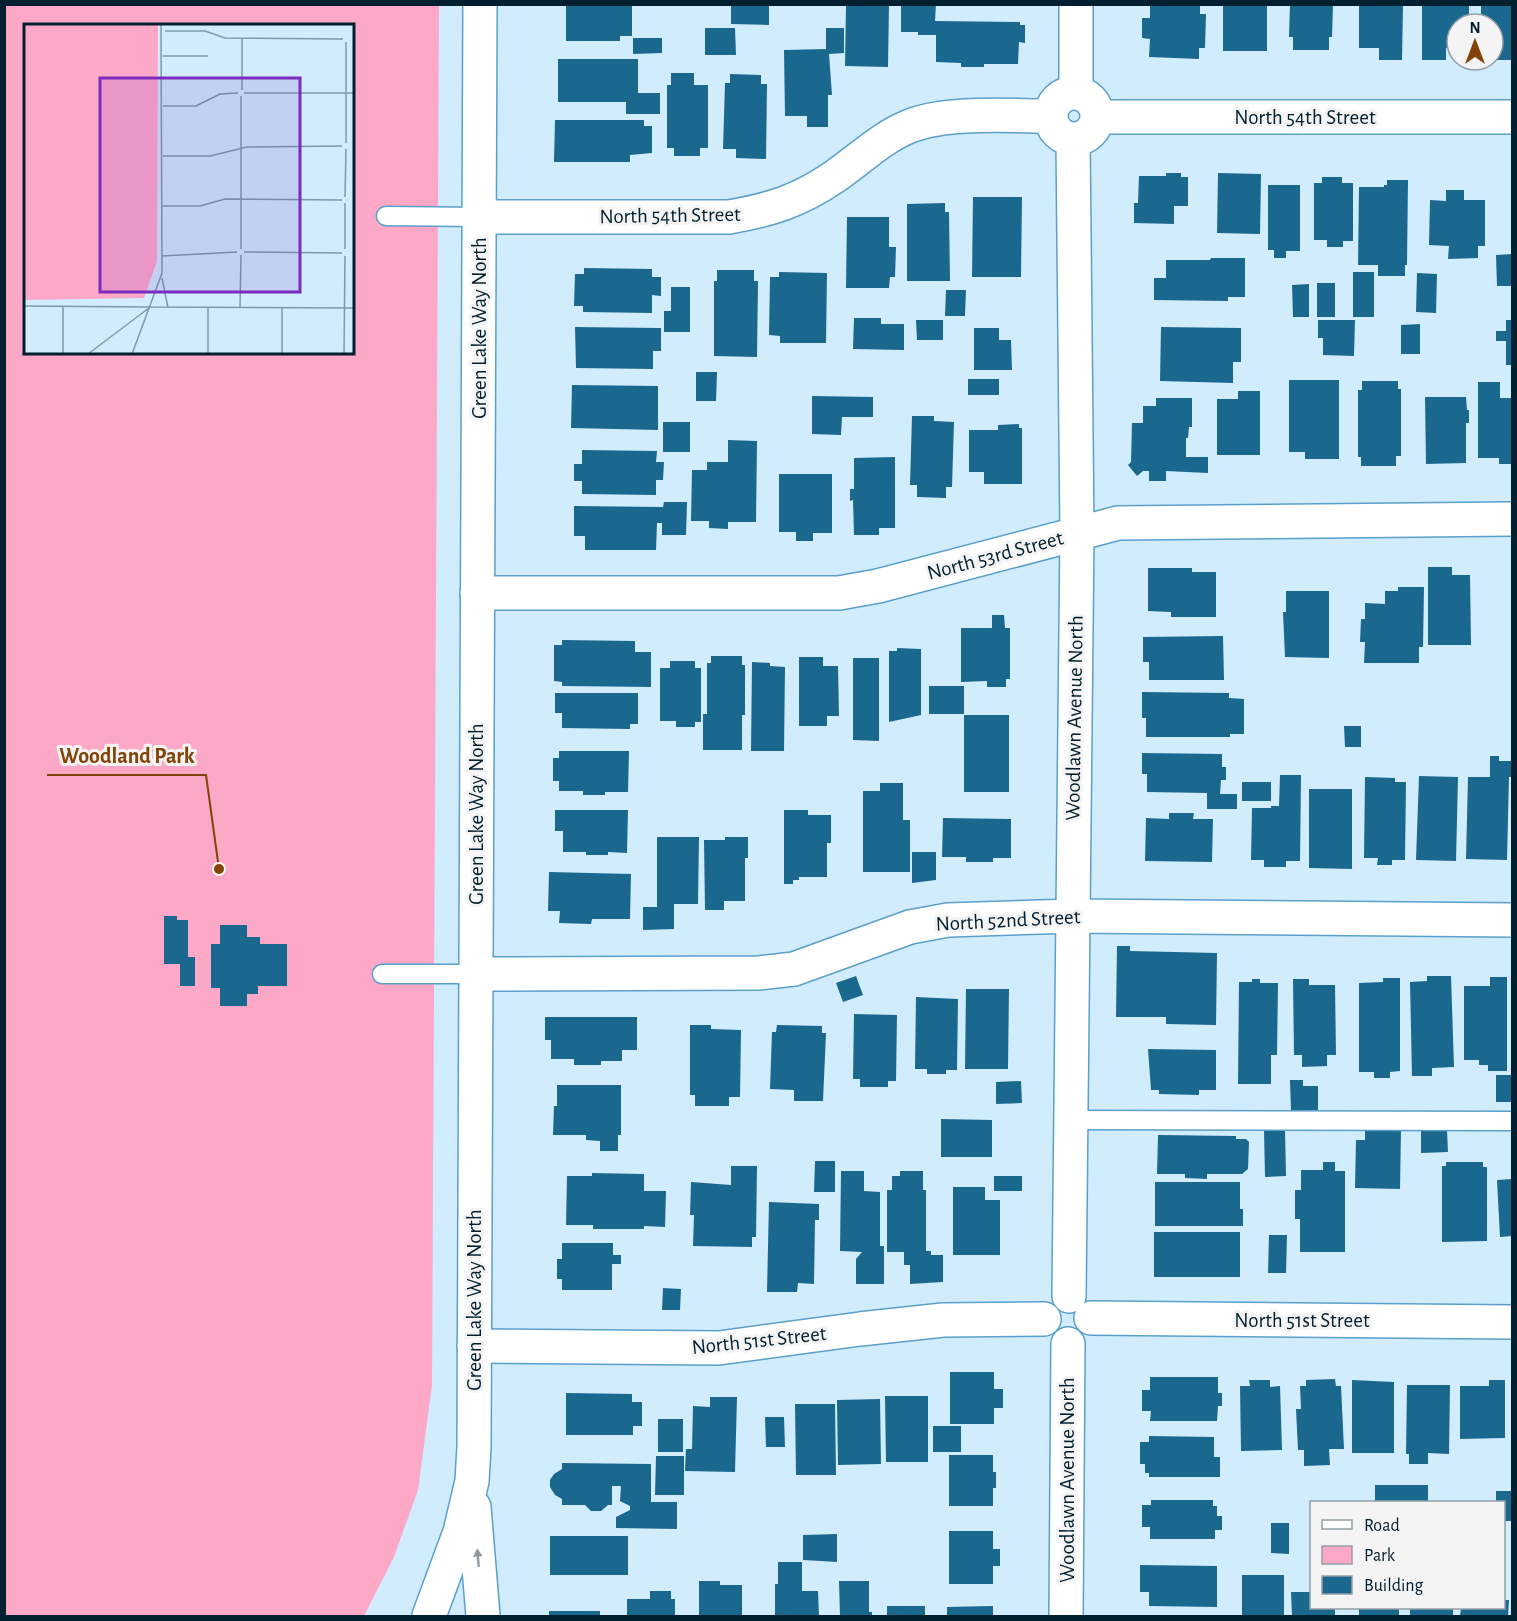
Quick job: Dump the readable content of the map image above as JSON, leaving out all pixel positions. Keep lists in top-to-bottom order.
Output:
{
  "streets": {
    "street": [
      "North 54th Street",
      "Green Lake Way North",
      "North 53rd Street",
      "Woodlawn Avenue North",
      "North 52nd Street",
      "North 51st Street"
    ]
  },
  "crossings": [
    ["North 54th Street", "Green Lake Way North"],
    ["North 54th Street", "Woodlawn Avenue North"],
    ["Green Lake Way North", "North 53rd Street"],
    ["Green Lake Way North", "North 52nd Street"],
    ["Green Lake Way North", "North 51st Street"],
    ["North 53rd Street", "Woodlawn Avenue North"],
    ["Woodlawn Avenue North", "North 52nd Street"],
    ["Woodlawn Avenue North", "North 51st Street"]
  ],
  "places": ["Woodland Park"],
  "legend": ["Road", "Park", "Building"],
  "north": "top"
}
